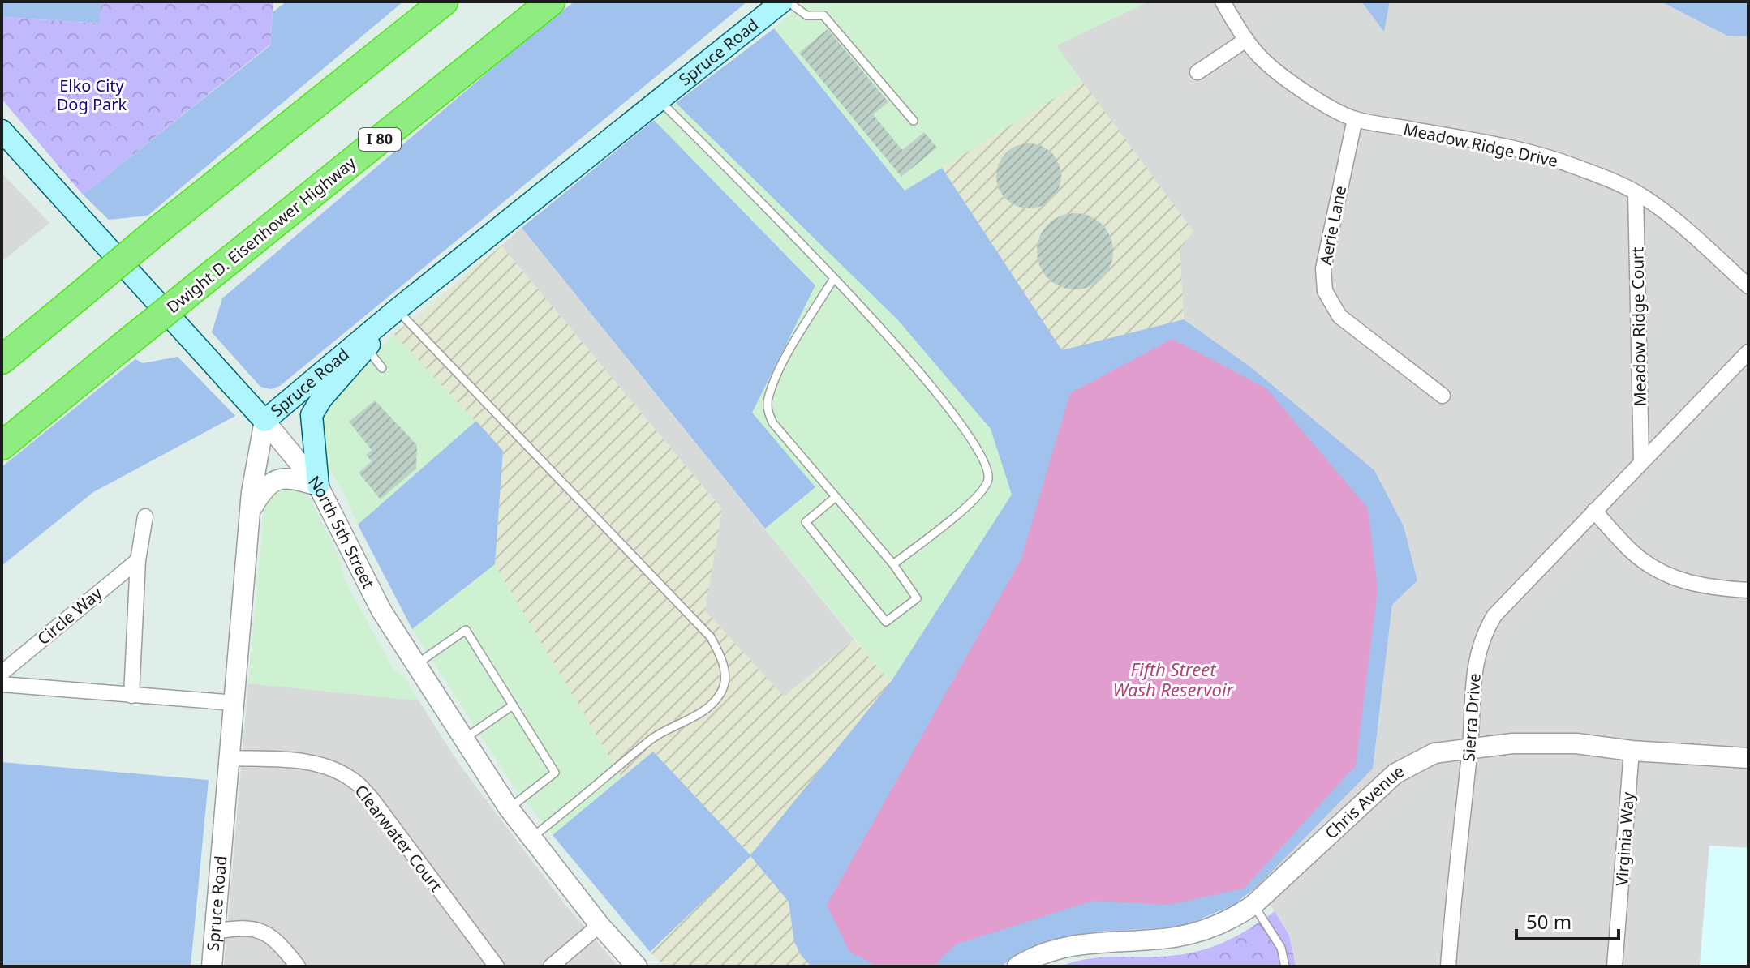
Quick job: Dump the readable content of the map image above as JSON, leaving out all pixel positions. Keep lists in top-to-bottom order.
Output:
{
  "streets": {
    "highway": ["I 80", "Dwight D. Eisenhower Highway"],
    "main road": ["Spruce Road", "North 5th Street"],
    "street": [
      "Meadow Ridge Drive",
      "Aerie Lane",
      "Meadow Ridge Court",
      "Circle Way",
      "Sierra Drive",
      "Chris Avenue",
      "Clearwater Court",
      "Virginia Way"
    ]
  },
  "crossings": [
    ["Spruce Road", "North 5th Street"],
    ["Spruce Road", "Clearwater Court"],
    ["Meadow Ridge Drive", "Aerie Lane"],
    ["Meadow Ridge Drive", "Meadow Ridge Court"],
    ["Meadow Ridge Court", "Sierra Drive"],
    ["Sierra Drive", "Chris Avenue"],
    ["Chris Avenue", "Virginia Way"]
  ],
  "water": ["Fifth Street Wash Reservoir"],
  "parks": ["Elko City Dog Park"],
  "scale_bar": "50 m"
}
